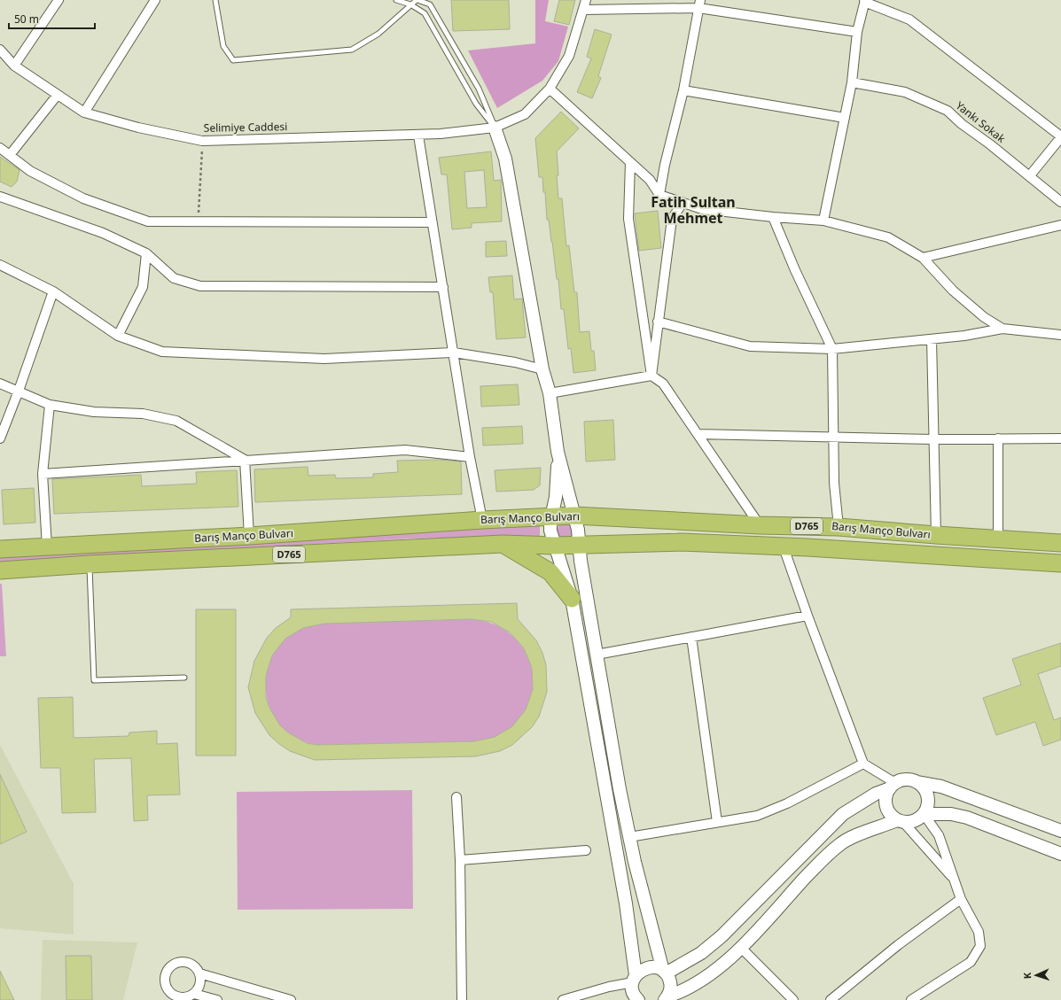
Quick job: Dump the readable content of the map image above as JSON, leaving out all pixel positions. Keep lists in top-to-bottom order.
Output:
{
  "streets": {
    "highway": ["Barış Manço Bulvarı", "D765"],
    "street": ["Yankı Sokak", "Selimiye Caddesi"]
  },
  "districts": ["Fatih Sultan Mehmet"],
  "scale_bar": "50 m",
  "north": "left"
}
